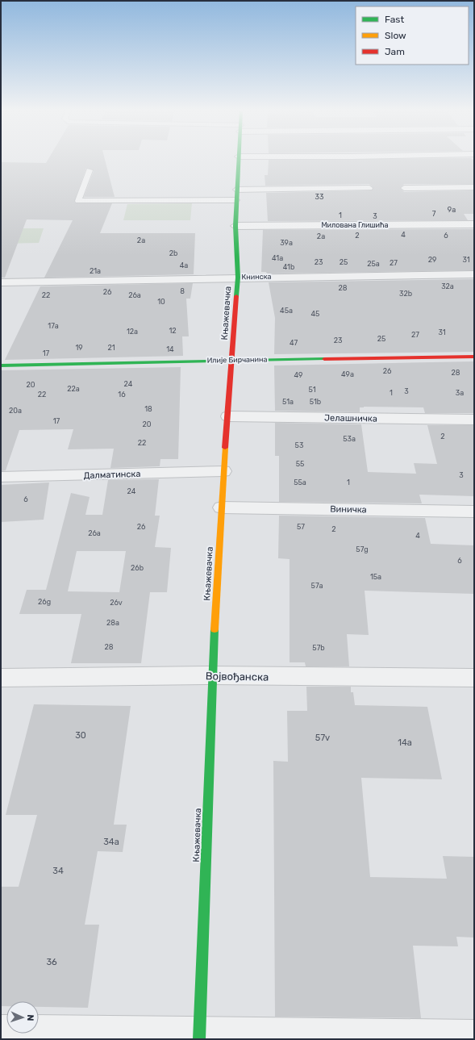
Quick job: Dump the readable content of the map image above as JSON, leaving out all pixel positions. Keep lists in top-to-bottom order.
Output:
{
  "streets": {
    "main road": ["Књажевачка", "Илије Бирчанина"],
    "street": [
      "Милована Глишића",
      "Книнска",
      "Јелашничка",
      "Далматинска",
      "Виничка",
      "Војвођанска"
    ]
  },
  "crossings": [
    ["Милована Глишића", "Књажевачка"],
    ["Книнска", "Књажевачка"],
    ["Књажевачка", "Илије Бирчанина"],
    ["Књажевачка", "Јелашничка"],
    ["Књажевачка", "Далматинска"],
    ["Књажевачка", "Виничка"],
    ["Књажевачка", "Војвођанска"]
  ],
  "house_numbers": [
    "33",
    "9a",
    "7",
    "1",
    "3",
    "4",
    "2",
    "6",
    "2a",
    "2a",
    "39a",
    "2b",
    "41a",
    "29",
    "31",
    "23",
    "25",
    "27",
    "25a",
    "4a",
    "41b",
    "21a",
    "32a",
    "28",
    "8",
    "26",
    "32b",
    "22",
    "26a",
    "10",
    "45a",
    "45",
    "17a",
    "12",
    "12a",
    "31",
    "27",
    "25",
    "23",
    "47",
    "19",
    "21",
    "14",
    "17",
    "26",
    "28",
    "49a",
    "49",
    "24",
    "20",
    "22a",
    "51",
    "3",
    "1",
    "3a",
    "22",
    "16",
    "51a",
    "51b",
    "18",
    "20a",
    "17",
    "20",
    "2",
    "53a",
    "22",
    "53",
    "55",
    "3",
    "55a",
    "1",
    "24",
    "6",
    "26",
    "57",
    "2",
    "26a",
    "4",
    "57g",
    "6",
    "26b",
    "15a",
    "57a",
    "26g",
    "26v",
    "28a",
    "28",
    "57b",
    "30",
    "57v",
    "14a",
    "34a",
    "34",
    "36"
  ],
  "legend": ["Fast", "Slow", "Jam"],
  "north": "right"
}
